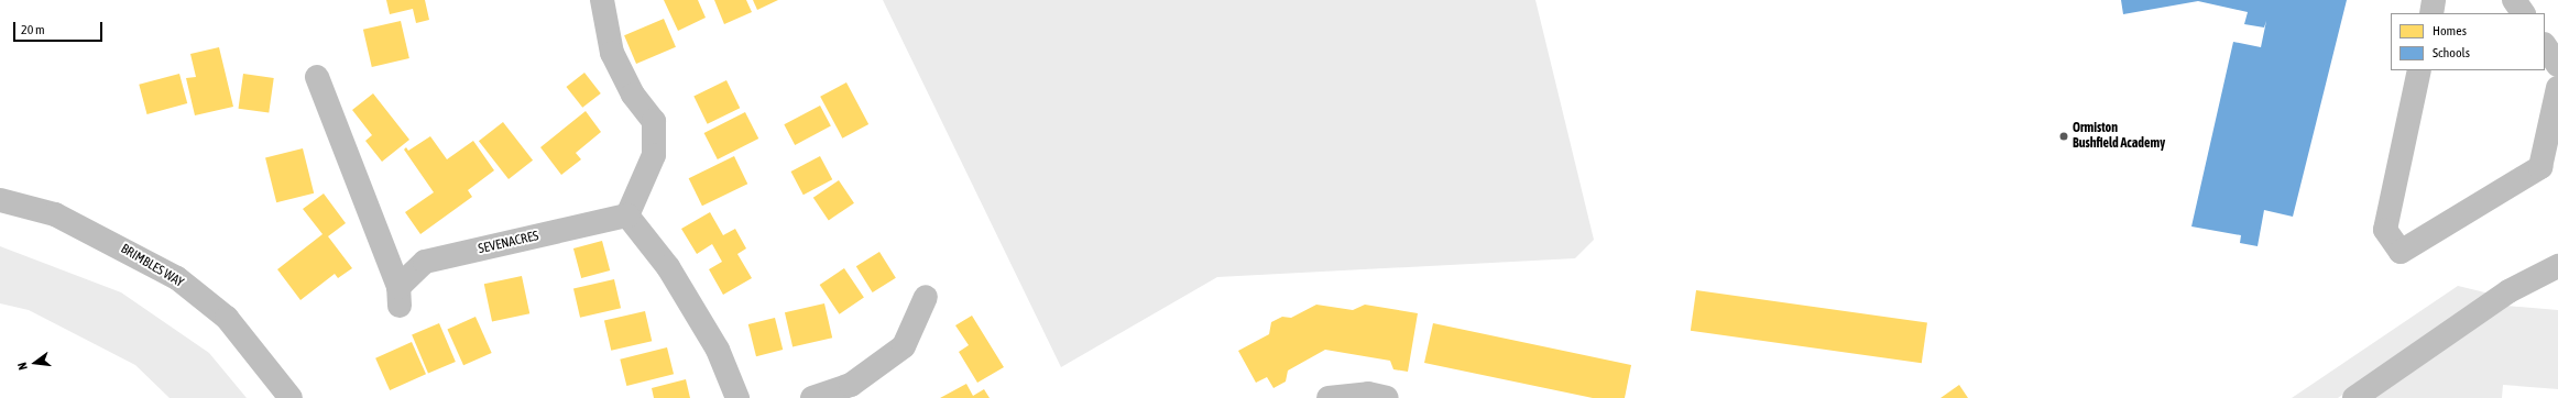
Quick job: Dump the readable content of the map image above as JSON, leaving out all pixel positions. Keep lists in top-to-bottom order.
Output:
{
  "streets": {
    "street": ["SEVENACRES", "BRIMBLES WAY"]
  },
  "places": ["Ormiston Bushfield Academy"],
  "legend": ["Homes", "Schools"],
  "scale_bar": "20 m",
  "north": "left"
}
